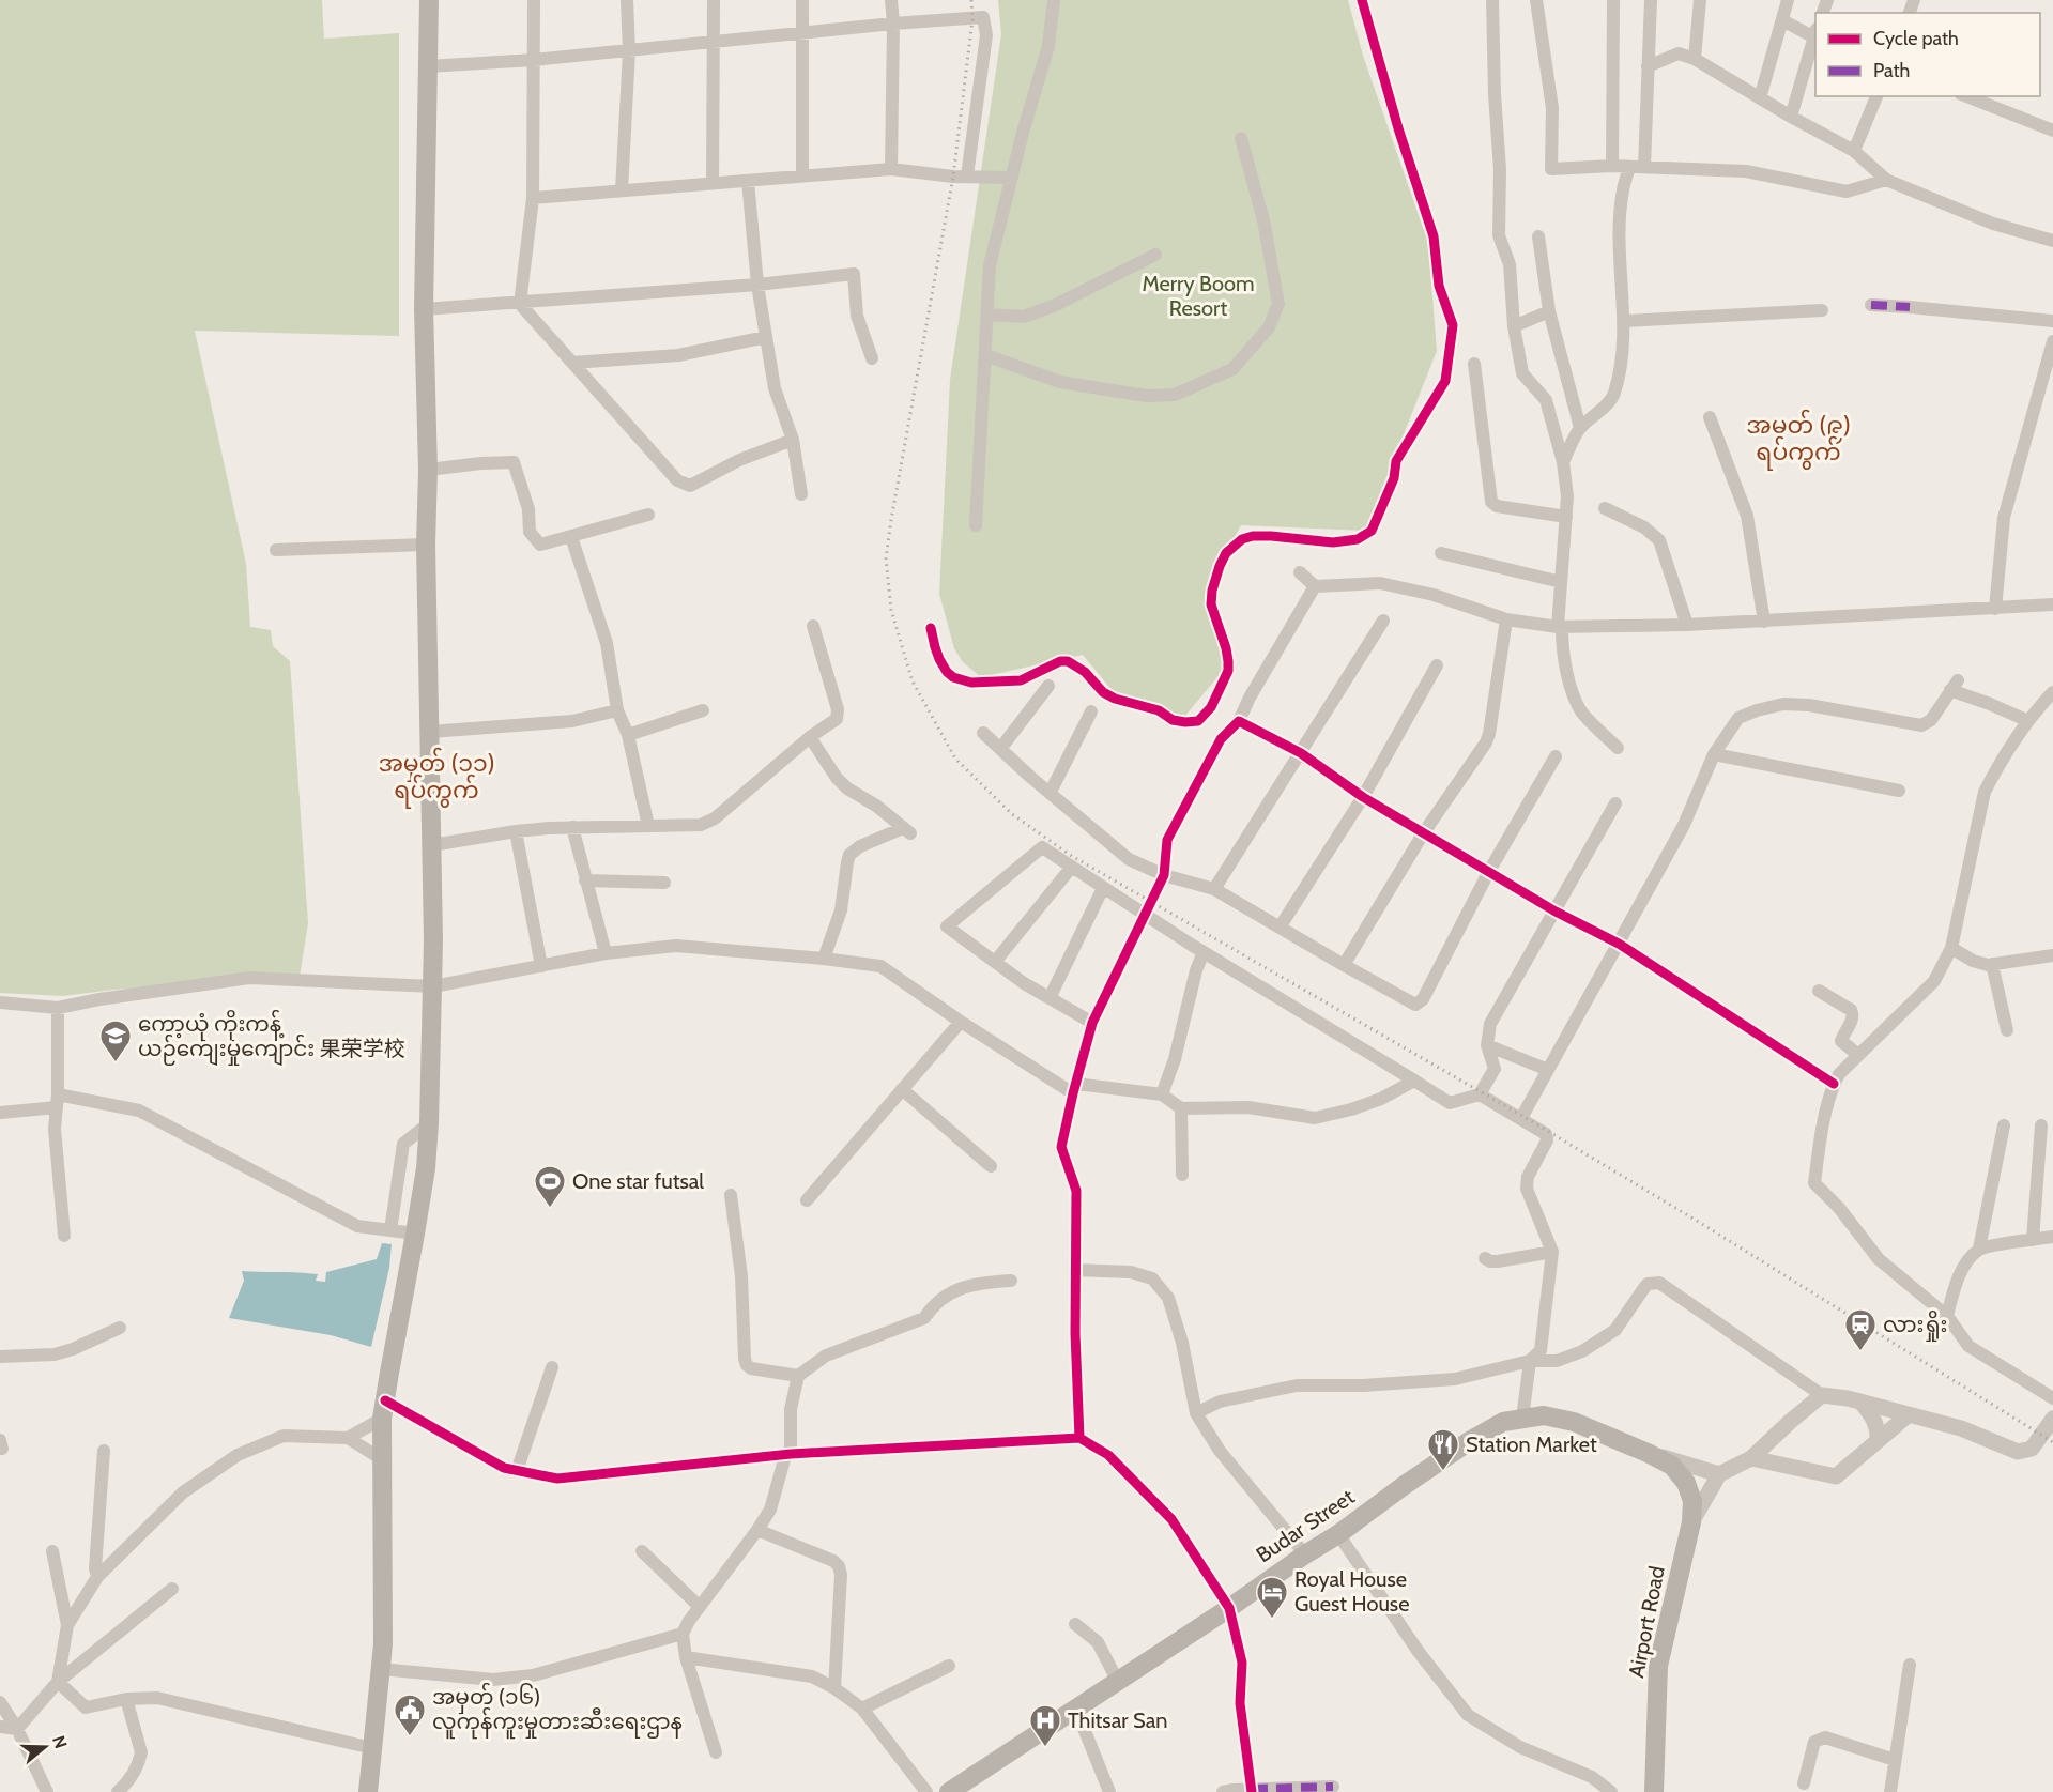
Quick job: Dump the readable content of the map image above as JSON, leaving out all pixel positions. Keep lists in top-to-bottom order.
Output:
{
  "streets": {
    "main road": ["Budar Street", "Airport Road"]
  },
  "crossings": [
    ["Budar Street", "Airport Road"]
  ],
  "districts": ["အမှတ် (၉) ရပ်ကွက်", "အမှတ် (၁၁) ရပ်ကွက်"],
  "parks": ["Merry Boom Resort"],
  "places": {
    "school or university": ["ကော့ယုံ ကိုးကန့် ယဉ်ကျေးမှုကျောင်း 果荣学校"],
    "sports": ["One star futsal"],
    "station": ["လားရှိုး"],
    "restaurant": ["Station Market"],
    "hotel": ["Royal House Guest House"],
    "public building": ["အမှတ် (၁၆) လူကုန်ကူးမှုတားဆီးရေးဌာန"],
    "hospital": ["Thitsar San"]
  },
  "legend": ["Cycle path", "Path"],
  "north": "right"
}
